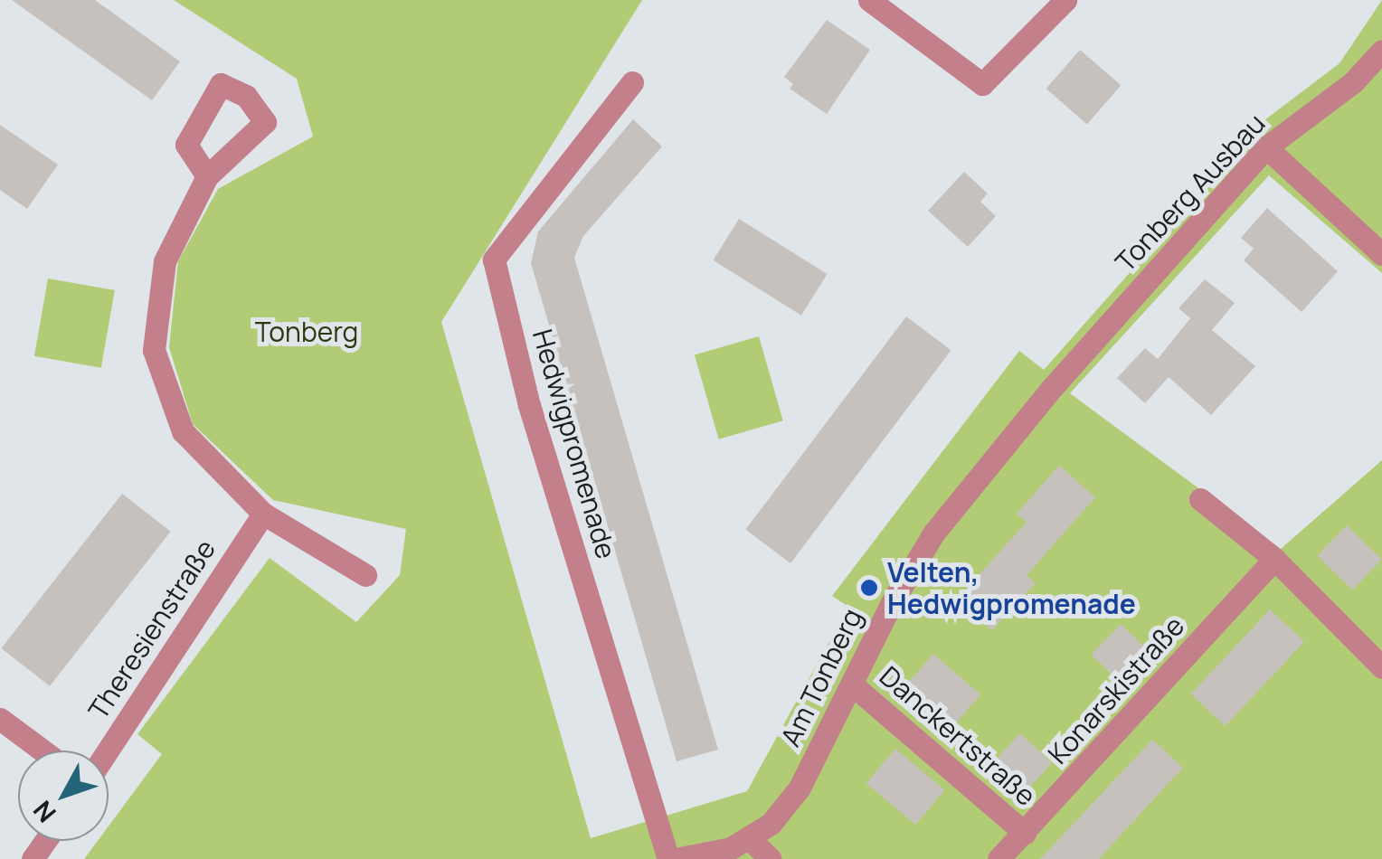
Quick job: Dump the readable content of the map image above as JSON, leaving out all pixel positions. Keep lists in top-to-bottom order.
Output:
{
  "streets": {
    "street": [
      "Tonberg Ausbau",
      "Hedwigpromenade",
      "Theresienstraße",
      "Am Tonberg",
      "Konarskistraße",
      "Danckertstraße"
    ]
  },
  "crossings": [
    ["Tonberg Ausbau", "Am Tonberg"],
    ["Am Tonberg", "Danckertstraße"],
    ["Konarskistraße", "Danckertstraße"]
  ],
  "parks": ["Tonberg"],
  "places": ["Velten, Hedwigpromenade"],
  "north": "bottom left"
}
